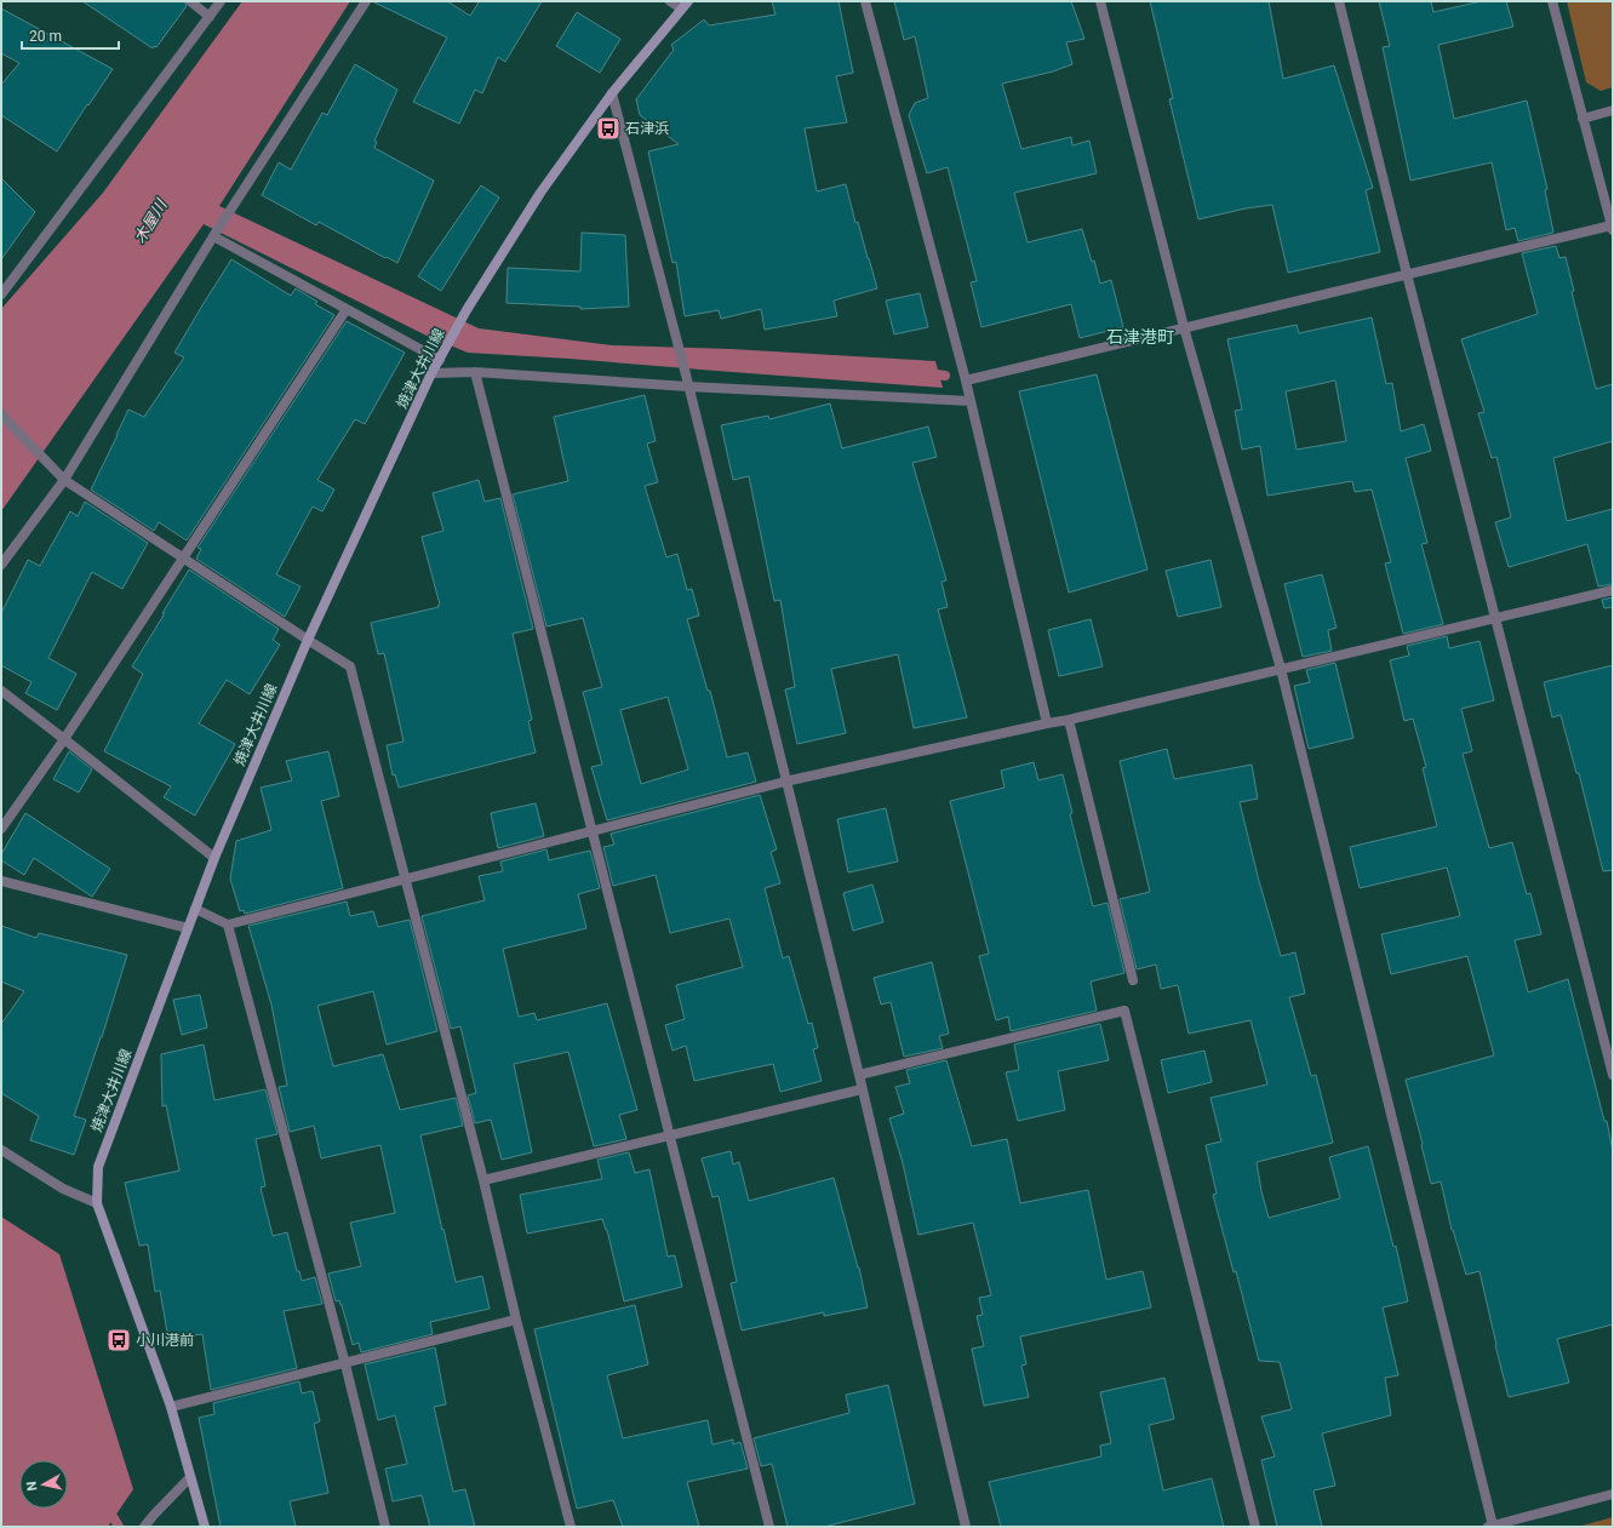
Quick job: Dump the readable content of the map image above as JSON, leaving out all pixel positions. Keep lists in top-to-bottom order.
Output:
{
  "streets": {
    "main road": ["焼津大井川線"]
  },
  "districts": ["石津港町"],
  "water": ["木屋川"],
  "places": {
    "bus stop": ["石津浜", "小川港前"]
  },
  "scale_bar": "20 m",
  "north": "left"
}
